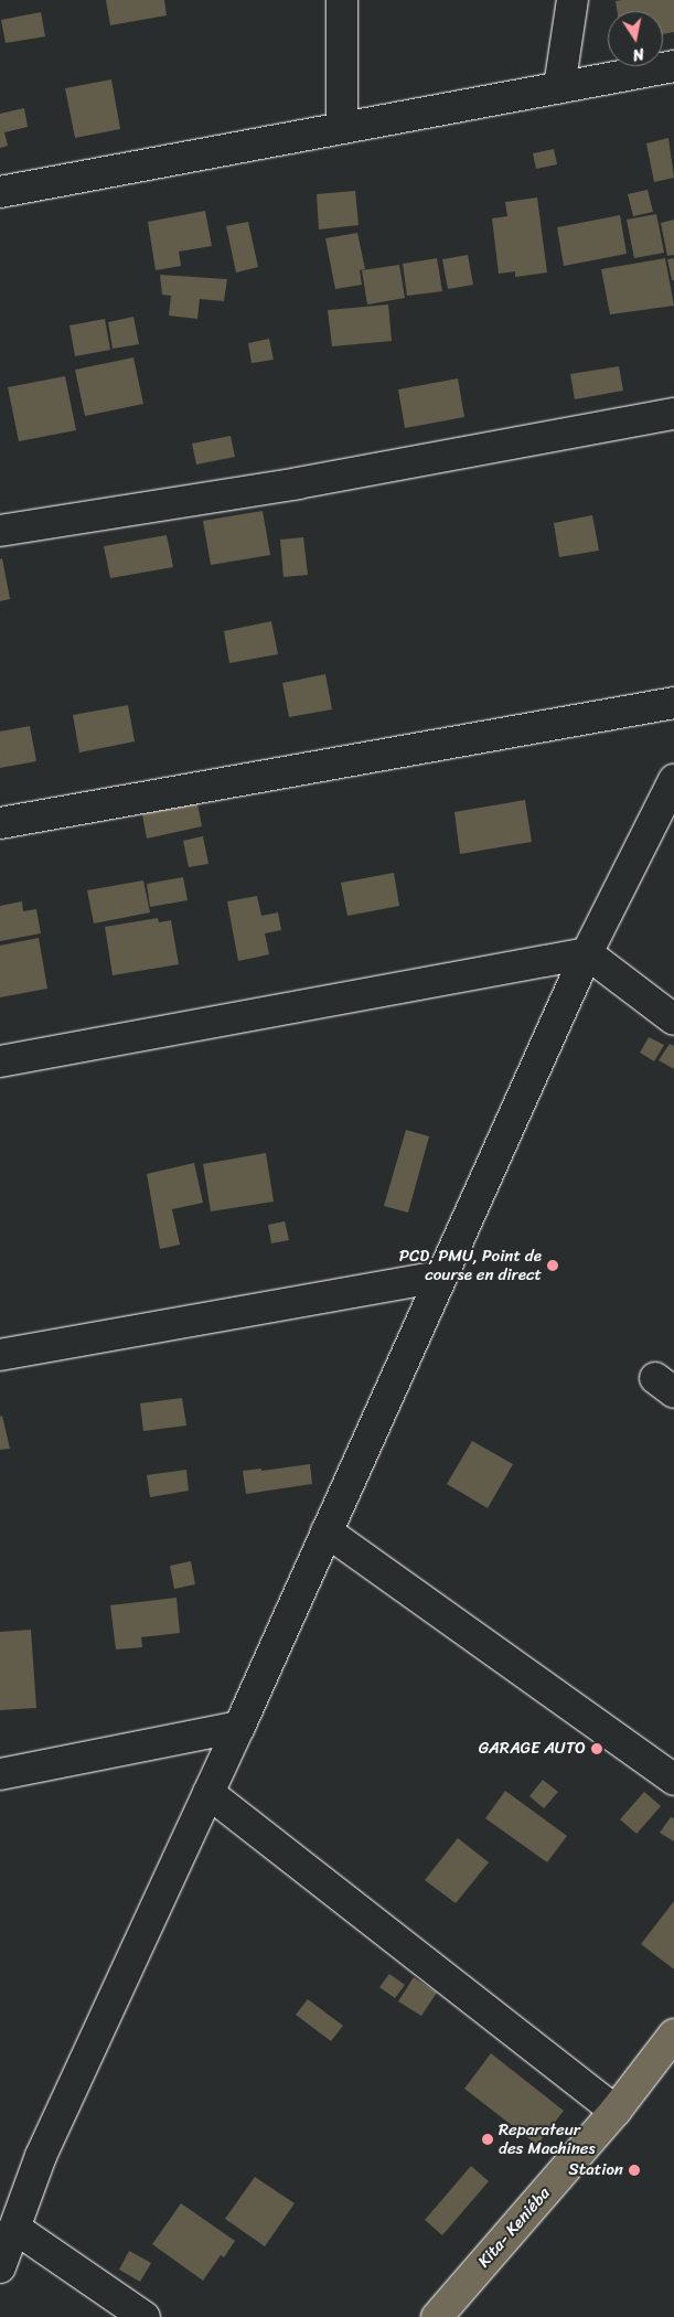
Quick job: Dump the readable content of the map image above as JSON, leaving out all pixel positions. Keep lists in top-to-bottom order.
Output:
{
  "streets": {
    "main road": ["Kita- Keniéba"]
  },
  "places": [
    "PCD, PMU, Point de course en direct",
    "GARAGE AUTO",
    "Reparateur des Machines",
    "Station"
  ],
  "north": "bottom"
}
